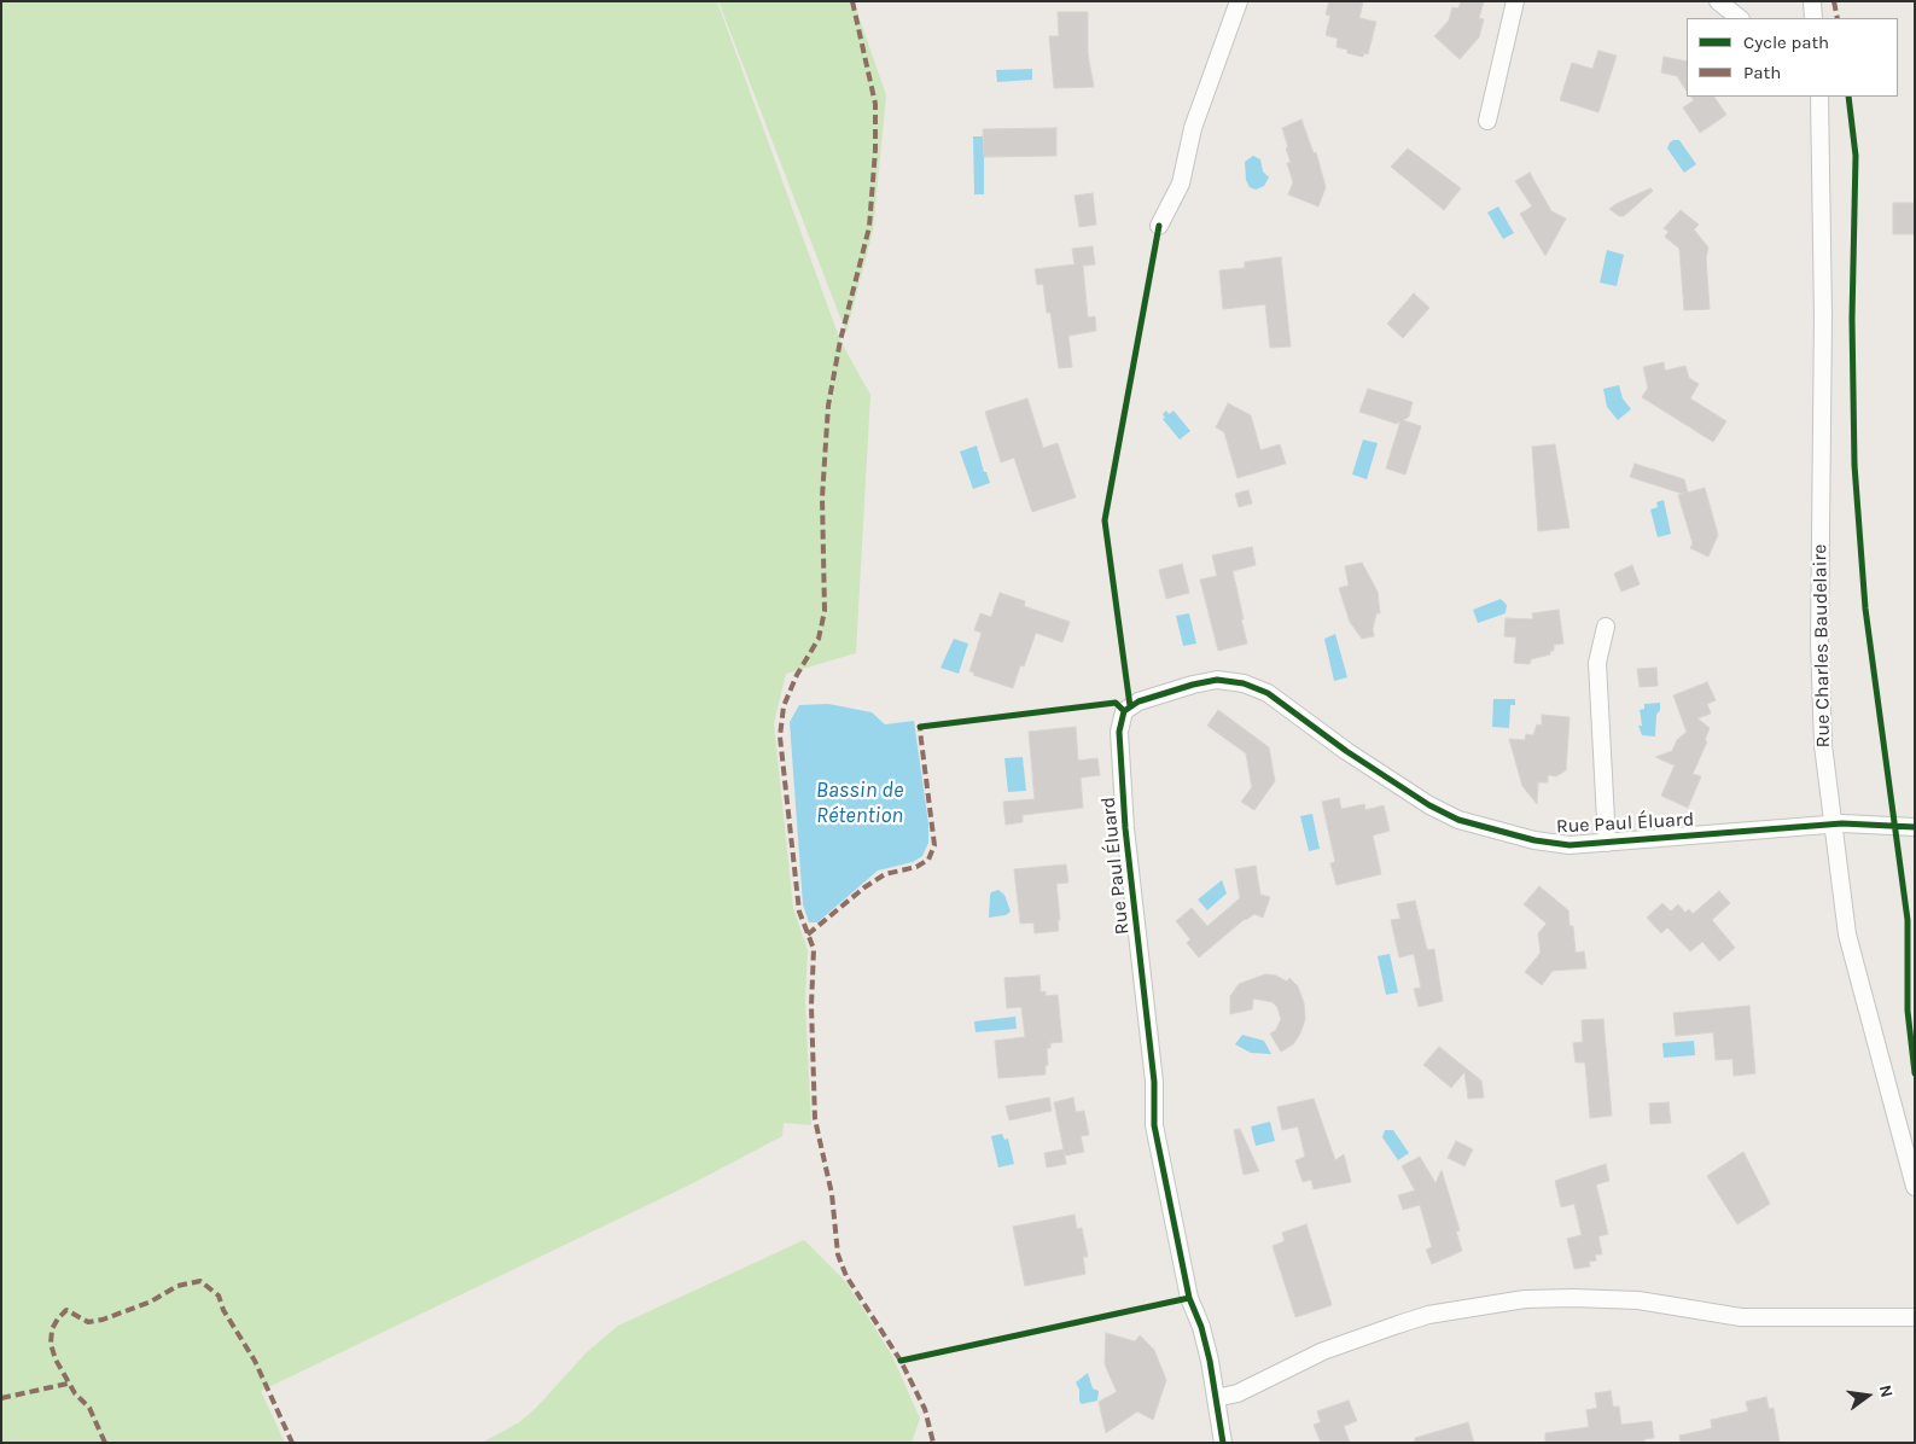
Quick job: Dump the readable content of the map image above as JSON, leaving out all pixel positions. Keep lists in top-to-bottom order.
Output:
{
  "streets": {
    "street": ["Rue Charles Baudelaire", "Rue Paul Éluard"]
  },
  "crossings": [
    ["Rue Charles Baudelaire", "Rue Paul Éluard"]
  ],
  "water": ["Bassin de Rétention"],
  "legend": ["Cycle path", "Path"],
  "north": "right"
}
